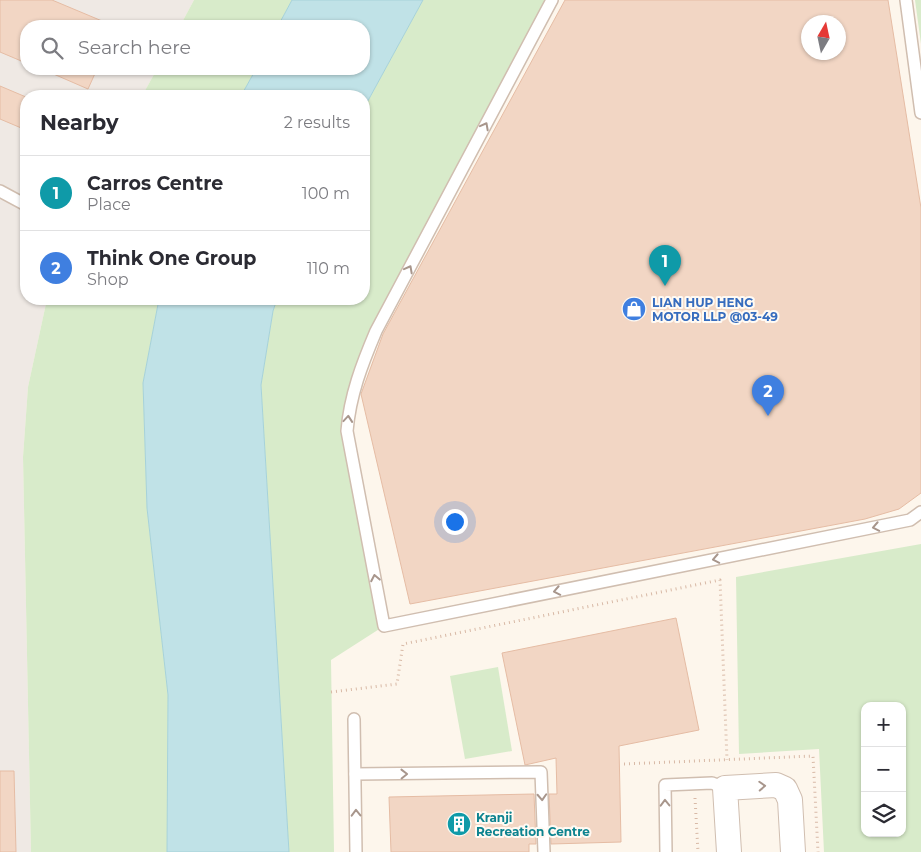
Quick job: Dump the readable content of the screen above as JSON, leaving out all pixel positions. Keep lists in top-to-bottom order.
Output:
{
  "places": {
    "shop": ["LIAN HUP HENG MOTOR LLP @03-49"],
    "building": ["Kranji Recreation Centre"]
  },
  "north": "top",
  "page": {
    "search": "Search here",
    "heading": ["Nearby", "2 results"],
    "list": [
      {
        "mark": "1",
        "name": "Carros Centre",
        "note": "Place",
        "value": "100 m"
      },
      {
        "mark": "2",
        "name": "Think One Group",
        "note": "Shop",
        "value": "110 m"
      }
    ],
    "pins": ["1", "2"],
    "map_buttons": ["+", "−"]
  }
}
